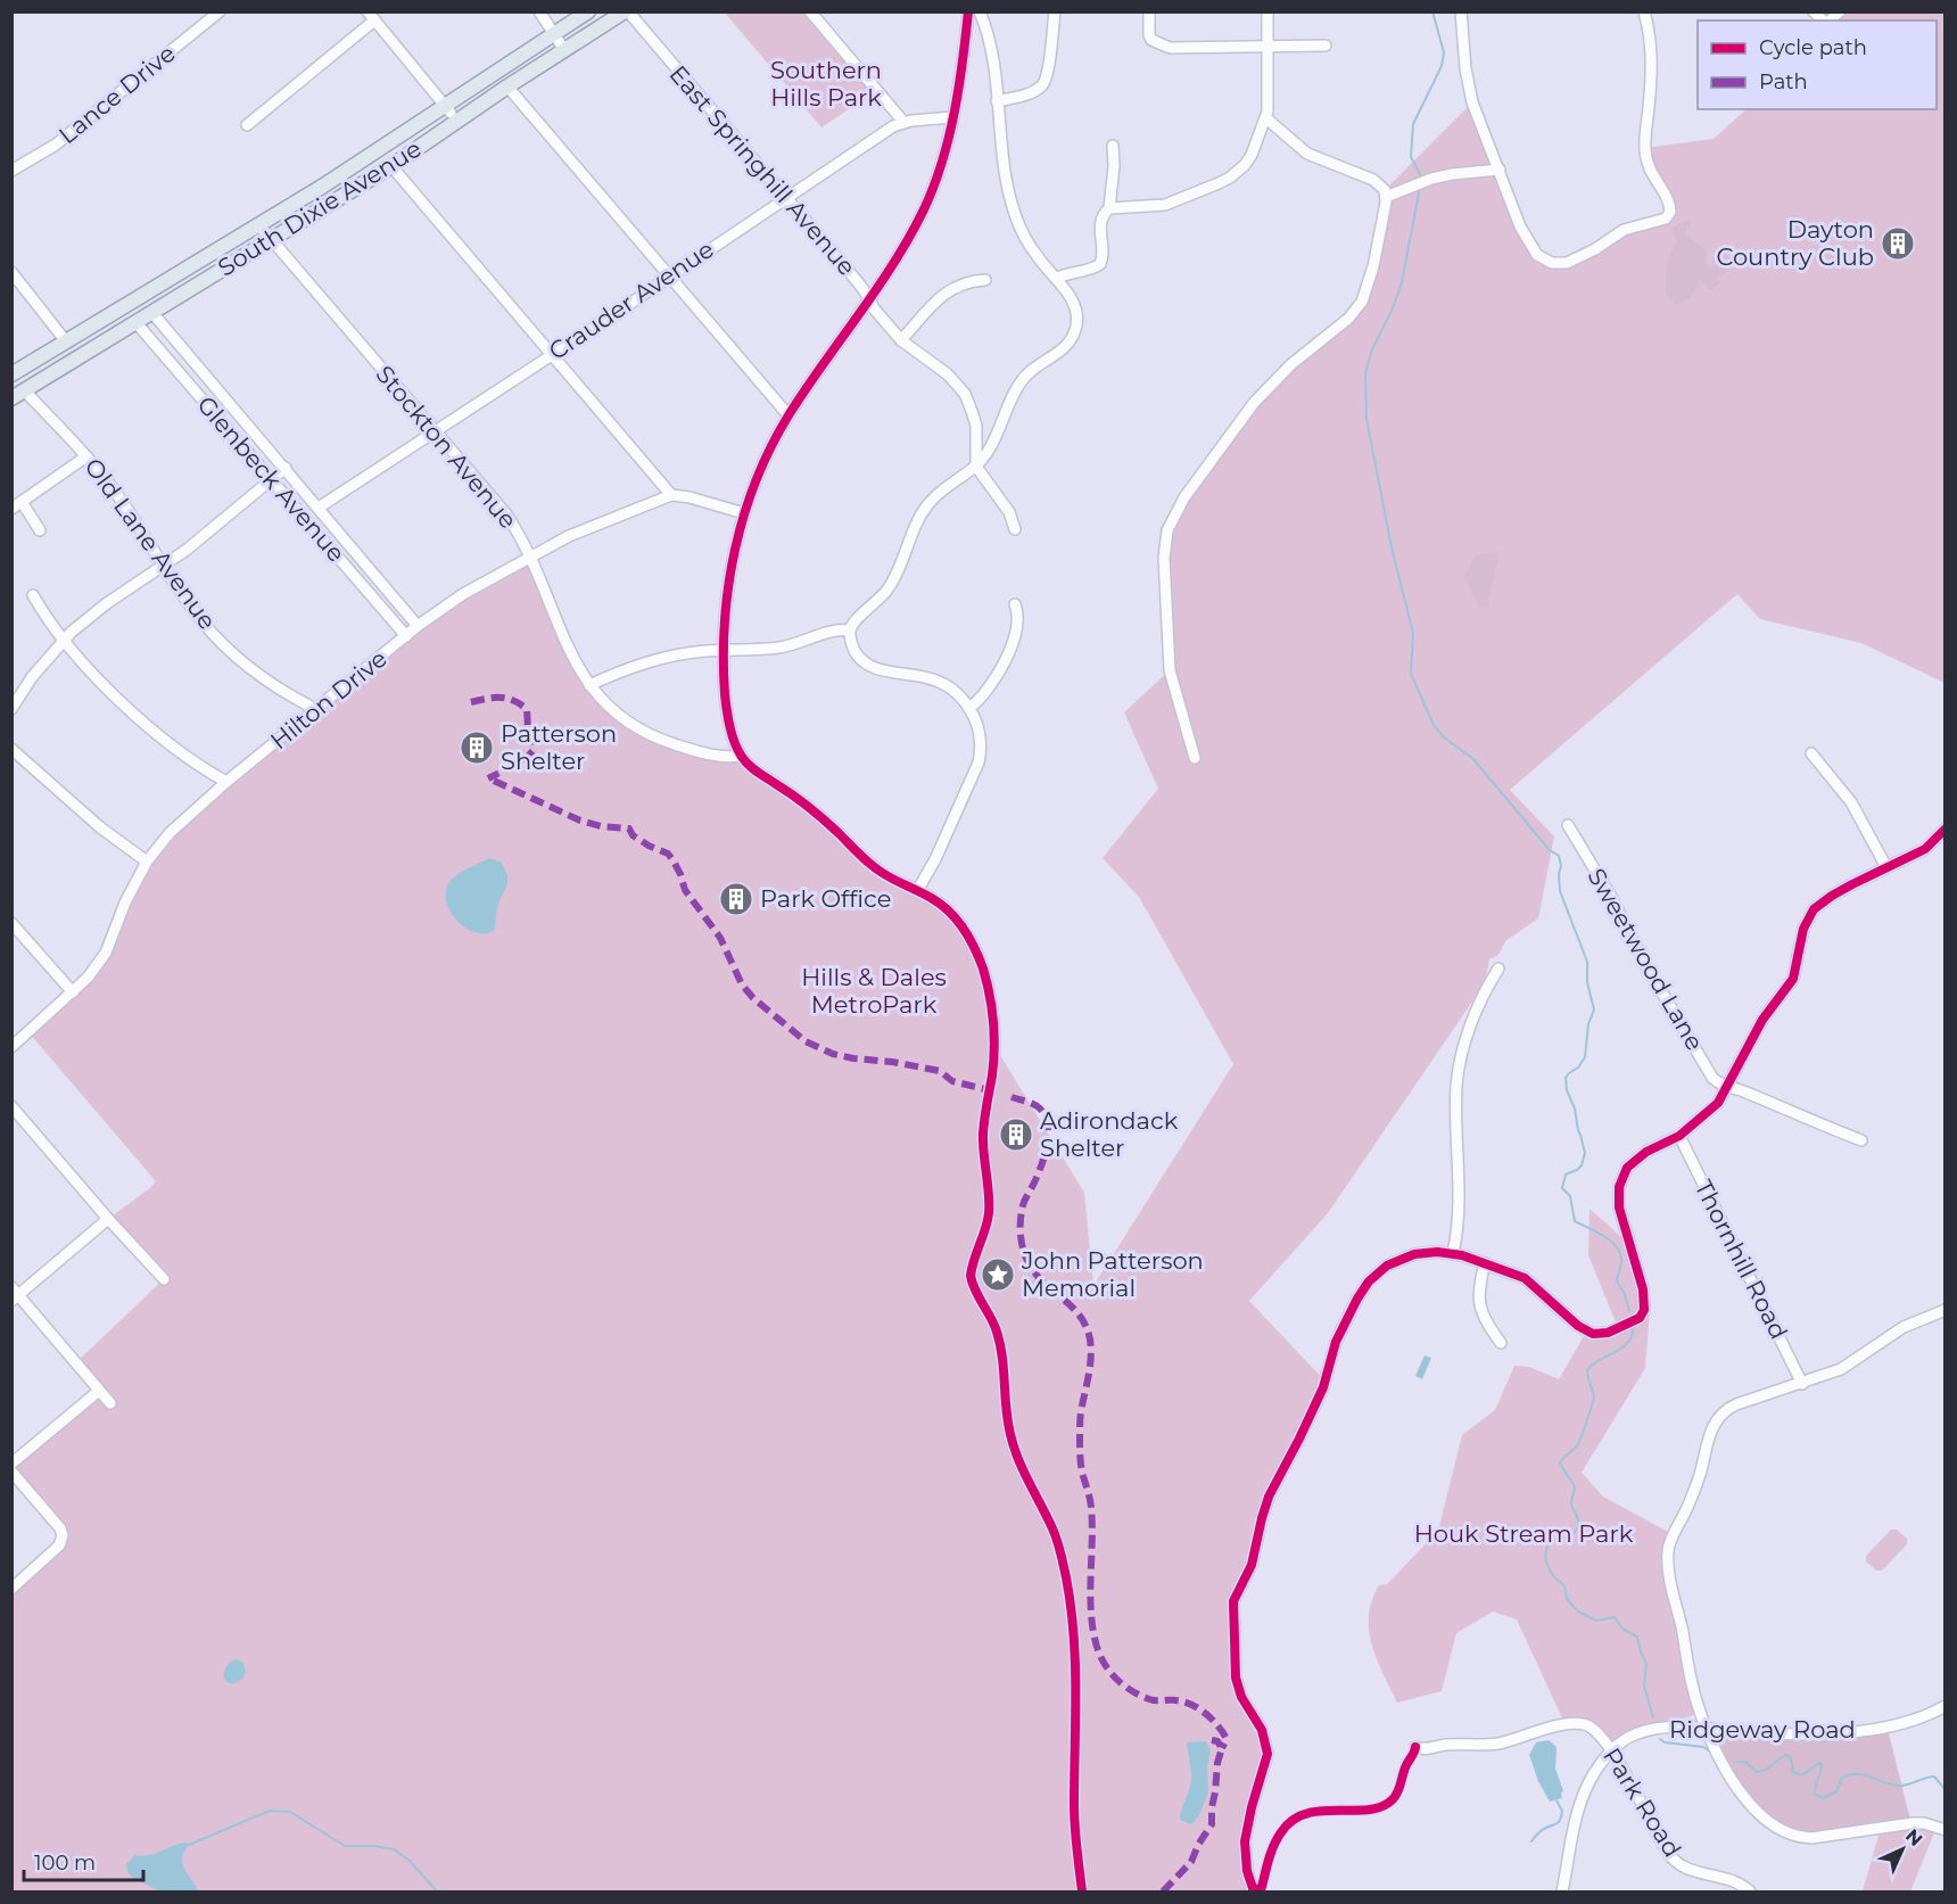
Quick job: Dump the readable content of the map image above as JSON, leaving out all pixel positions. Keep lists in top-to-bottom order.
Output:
{
  "streets": {
    "main road": ["South Dixie Avenue"],
    "street": [
      "Lance Drive",
      "East Springhill Avenue",
      "Crauder Avenue",
      "Stockton Avenue",
      "Glenbeck Avenue",
      "Old Lane Avenue",
      "Hilton Drive",
      "Sweetwood Lane",
      "Thornhill Road",
      "Ridgeway Road",
      "Park Road"
    ]
  },
  "crossings": [
    ["East Springhill Avenue", "South Dixie Avenue"],
    ["East Springhill Avenue", "Crauder Avenue"],
    ["South Dixie Avenue", "Stockton Avenue"],
    ["South Dixie Avenue", "Glenbeck Avenue"],
    ["South Dixie Avenue", "Old Lane Avenue"],
    ["Crauder Avenue", "Stockton Avenue"],
    ["Crauder Avenue", "Glenbeck Avenue"],
    ["Stockton Avenue", "Hilton Drive"],
    ["Glenbeck Avenue", "Hilton Drive"],
    ["Old Lane Avenue", "Hilton Drive"],
    ["Ridgeway Road", "Park Road"]
  ],
  "parks": ["Southern Hills Park", "Hills & Dales MetroPark", "Houk Stream Park"],
  "places": {
    "building": [
      "Dayton Country Club",
      "Patterson Shelter",
      "Park Office",
      "Adirondack Shelter"
    ],
    "place": ["John Patterson Memorial"]
  },
  "legend": ["Cycle path", "Path"],
  "scale_bar": "100 m",
  "north": "top right"
}
